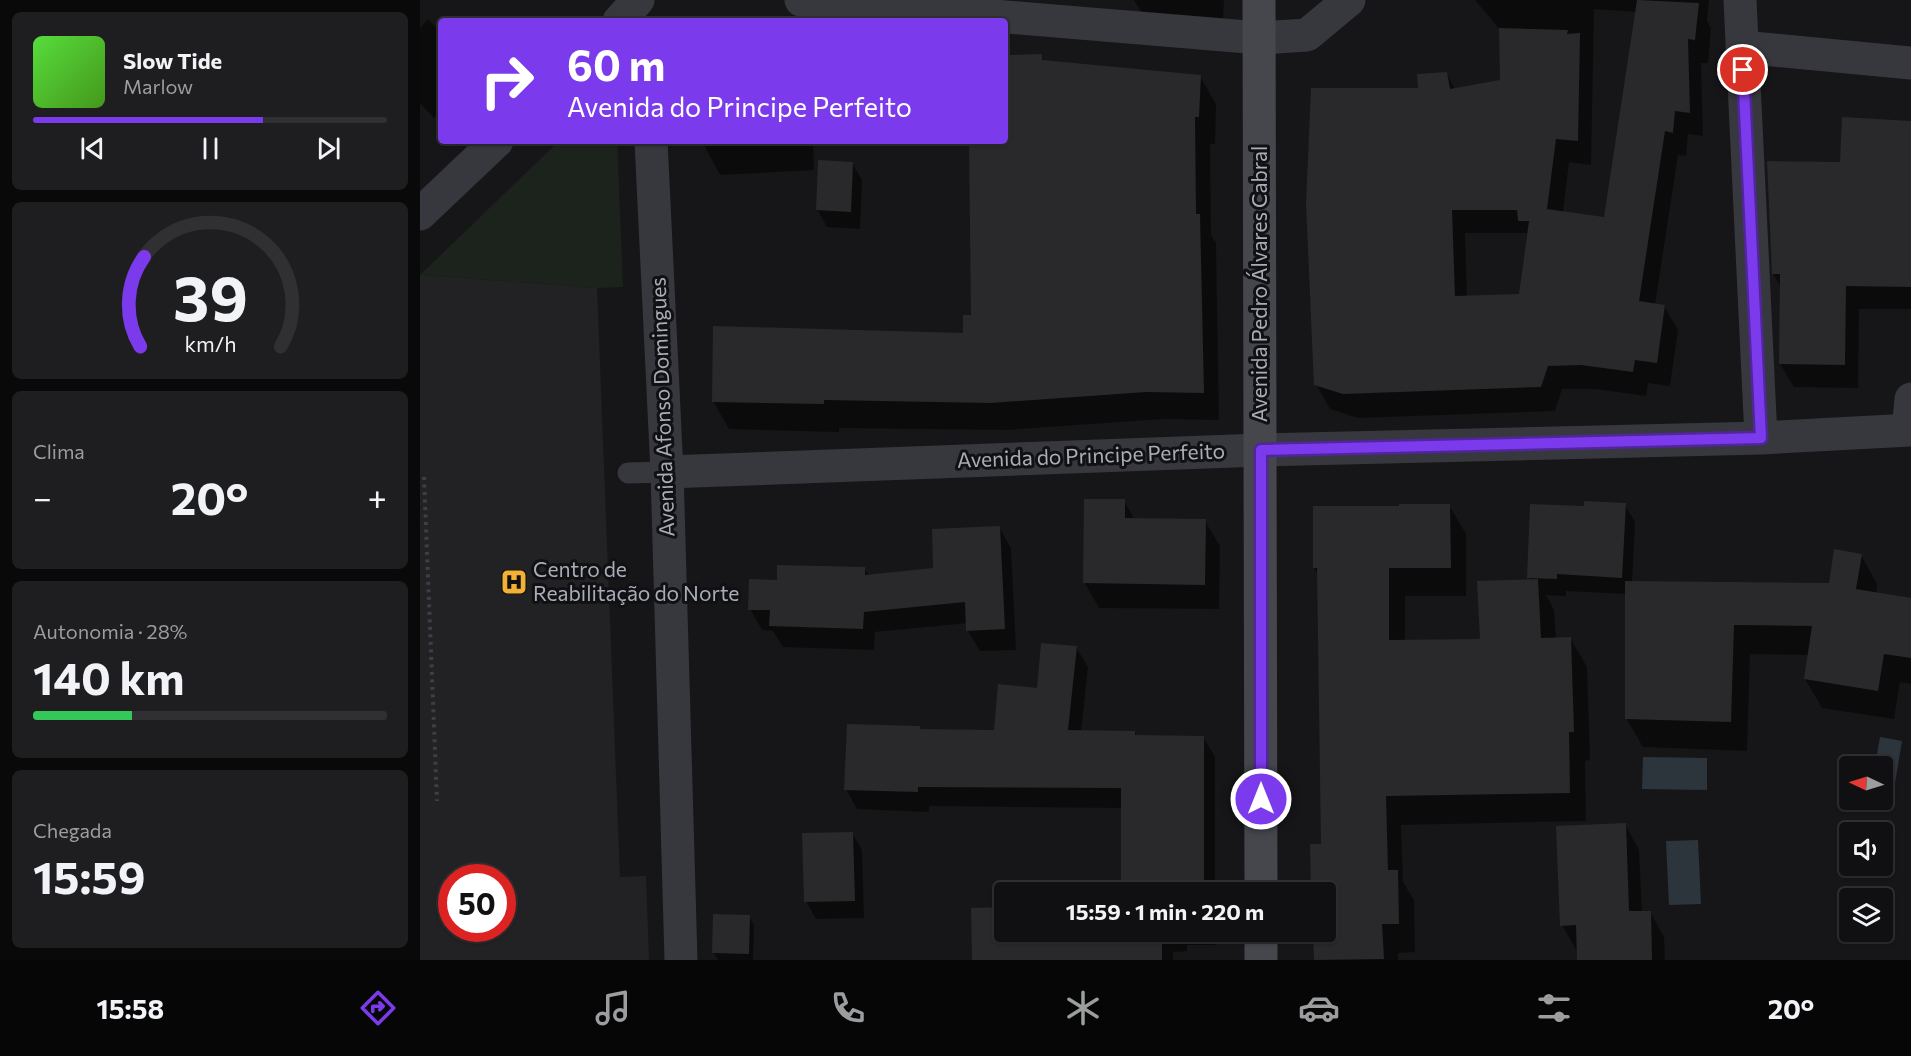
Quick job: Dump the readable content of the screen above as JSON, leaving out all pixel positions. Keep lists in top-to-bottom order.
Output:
{
  "streets": {
    "main road": ["Avenida Pedro Álvares Cabral"],
    "street": ["Avenida Afonso Domingues", "Avenida do Principe Perfeito"]
  },
  "crossings": [
    ["Avenida Pedro Álvares Cabral", "Avenida do Principe Perfeito"],
    ["Avenida Afonso Domingues", "Avenida do Principe Perfeito"]
  ],
  "places": {
    "hospital": ["Centro de Reabilitação do Norte"]
  },
  "north": "left",
  "page": {
    "turn": ["60 m", "Avenida do Principe Perfeito"],
    "song": ["Slow Tide", "Marlow"],
    "tile": [
      "Clima",
      ["Autonomia · 28%", "140 km"],
      ["Chegada", "15:59"]
    ],
    "heat": ["−", "20°", "+"],
    "limit": "50",
    "trip": "15:59 · 1 min · 220 m",
    "tabs": ["15:58", "20°"],
    "gauge": ["39", "km/h"]
  }
}
